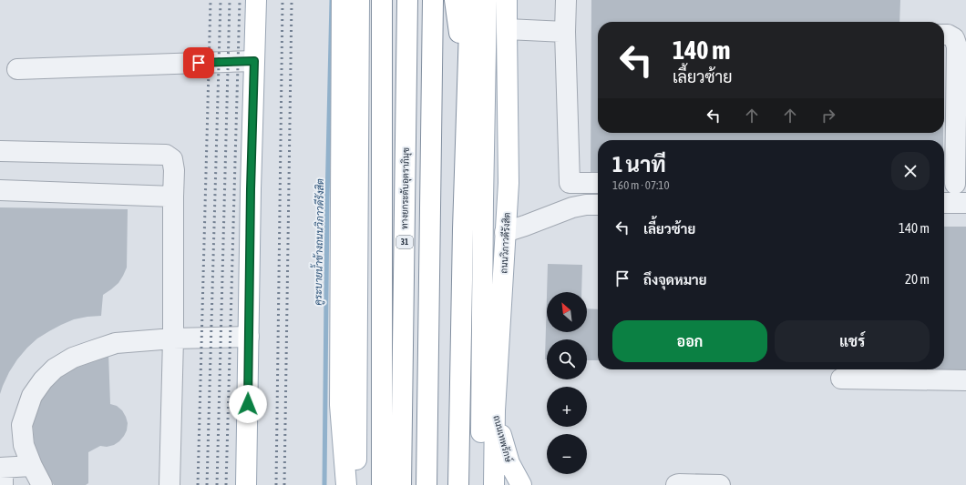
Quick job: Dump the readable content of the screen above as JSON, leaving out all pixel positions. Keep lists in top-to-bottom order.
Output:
{
  "streets": {
    "main road": [
      "ทางยกระดับอุตราภิมุข",
      "31",
      "ถนนวิภาวดีรังสิต",
      "ถนนเทพรักษ์"
    ]
  },
  "crossings": [
    ["ถนนวิภาวดีรังสิต", "ถนนเทพรักษ์"]
  ],
  "water": ["คูระบายน้ำข้างถนนวิภาวดีรังสิต"],
  "north": "top left",
  "page": {
    "turn": ["140 m", "เลี้ยวซ้าย"],
    "heading": ["1 นาที", "160 m · 07:10"],
    "list": [
      {
        "name": "เลี้ยวซ้าย",
        "value": "140 m"
      },
      {
        "name": "ถึงจุดหมาย",
        "value": "20 m"
      }
    ],
    "map_buttons": ["+", "−"],
    "buttons": ["ออก", "แชร์"]
  }
}
